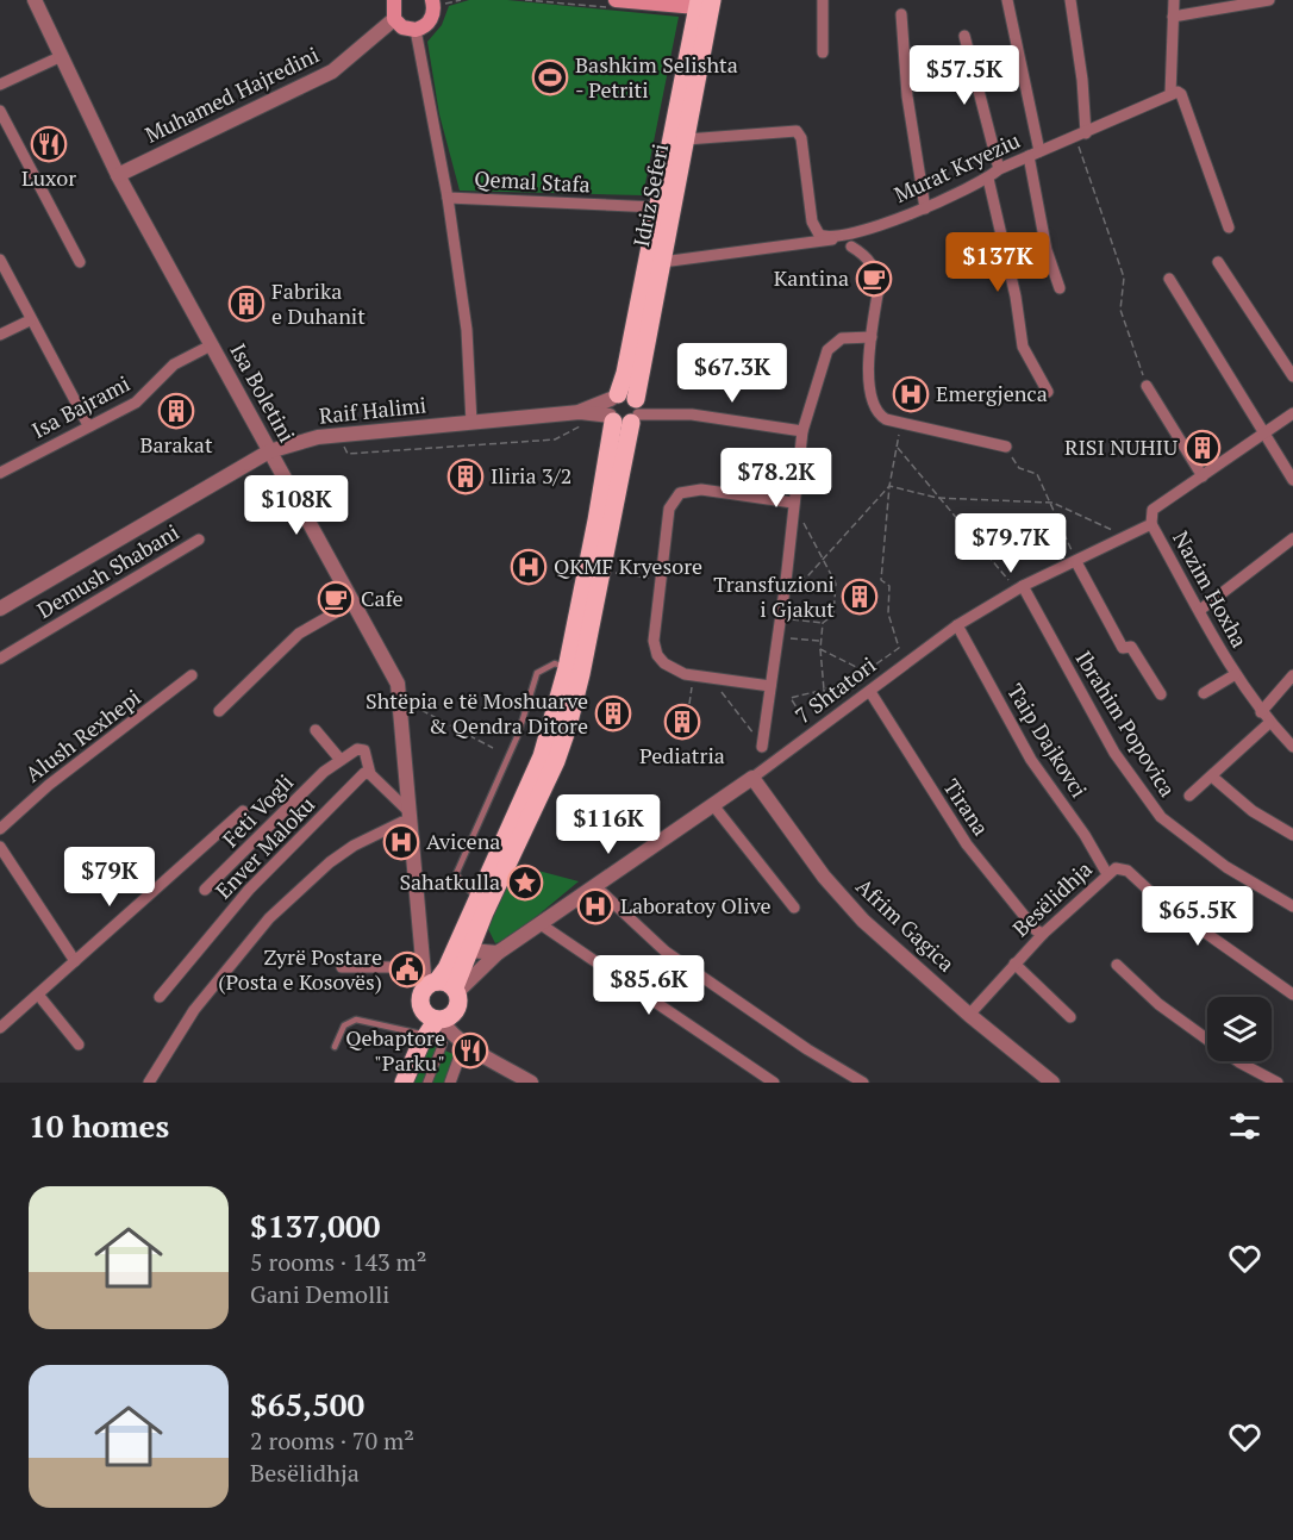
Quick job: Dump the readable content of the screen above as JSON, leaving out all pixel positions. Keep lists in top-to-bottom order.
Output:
{
  "streets": {
    "main road": ["Idriz Seferi"],
    "street": [
      "Muhamed Hajredini",
      "Murat Kryeziu",
      "Qemal Stafa",
      "Isa Boletini",
      "Isa Bajrami",
      "Raif Halimi",
      "Demush Shabani",
      "Nazim Hoxha",
      "7 Shtatori",
      "Ibrahim Popovica",
      "Alush Rexhepi",
      "Taip Dajkovci",
      "Tirana",
      "Feti Vogli",
      "Enver Maloku",
      "Besëlidhja",
      "Afrim Gagica"
    ]
  },
  "crossings": [
    ["Muhamed Hajredini", "Isa Boletini"],
    ["Murat Kryeziu", "Idriz Seferi"],
    ["Qemal Stafa", "Idriz Seferi"],
    ["Idriz Seferi", "Raif Halimi"],
    ["Isa Boletini", "Isa Bajrami"],
    ["Isa Boletini", "Raif Halimi"],
    ["Nazim Hoxha", "7 Shtatori"],
    ["7 Shtatori", "Ibrahim Popovica"],
    ["7 Shtatori", "Taip Dajkovci"],
    ["7 Shtatori", "Tirana"],
    ["7 Shtatori", "Afrim Gagica"],
    ["Taip Dajkovci", "Besëlidhja"],
    ["Tirana", "Besëlidhja"],
    ["Besëlidhja", "Afrim Gagica"]
  ],
  "places": {
    "sports": ["Bashkim Selishta - Petriti"],
    "restaurant": ["Luxor", "Qebaptore \"Parku\""],
    "cafe": ["Kantina", "Cafe"],
    "building": [
      "Fabrika e Duhanit",
      "Barakat",
      "RISI NUHIU",
      "Iliria 3/2",
      "Transfuzioni i Gjakut",
      "Shtëpia e të Moshuarve & Qendra Ditore",
      "Pediatria"
    ],
    "hospital": [
      "Emergjenca",
      "QKMF Kryesore",
      "Avicena",
      "Laboratoy Olive"
    ],
    "place": ["Sahatkulla"],
    "public building": ["Zyrë Postare (Posta e Kosovës)"]
  },
  "page": {
    "price": [
      "$57.5K",
      "$137K",
      "$67.3K",
      "$78.2K",
      "$108K",
      "$79.7K",
      "$116K",
      "$79K",
      "$65.5K",
      "$85.6K"
    ],
    "heading": "10 homes",
    "list": [
      {
        "name": "$137,000",
        "note": "5 rooms · 143 m² · Gani Demolli"
      },
      {
        "name": "$65,500",
        "note": "2 rooms · 70 m² · Besëlidhja"
      }
    ]
  }
}
